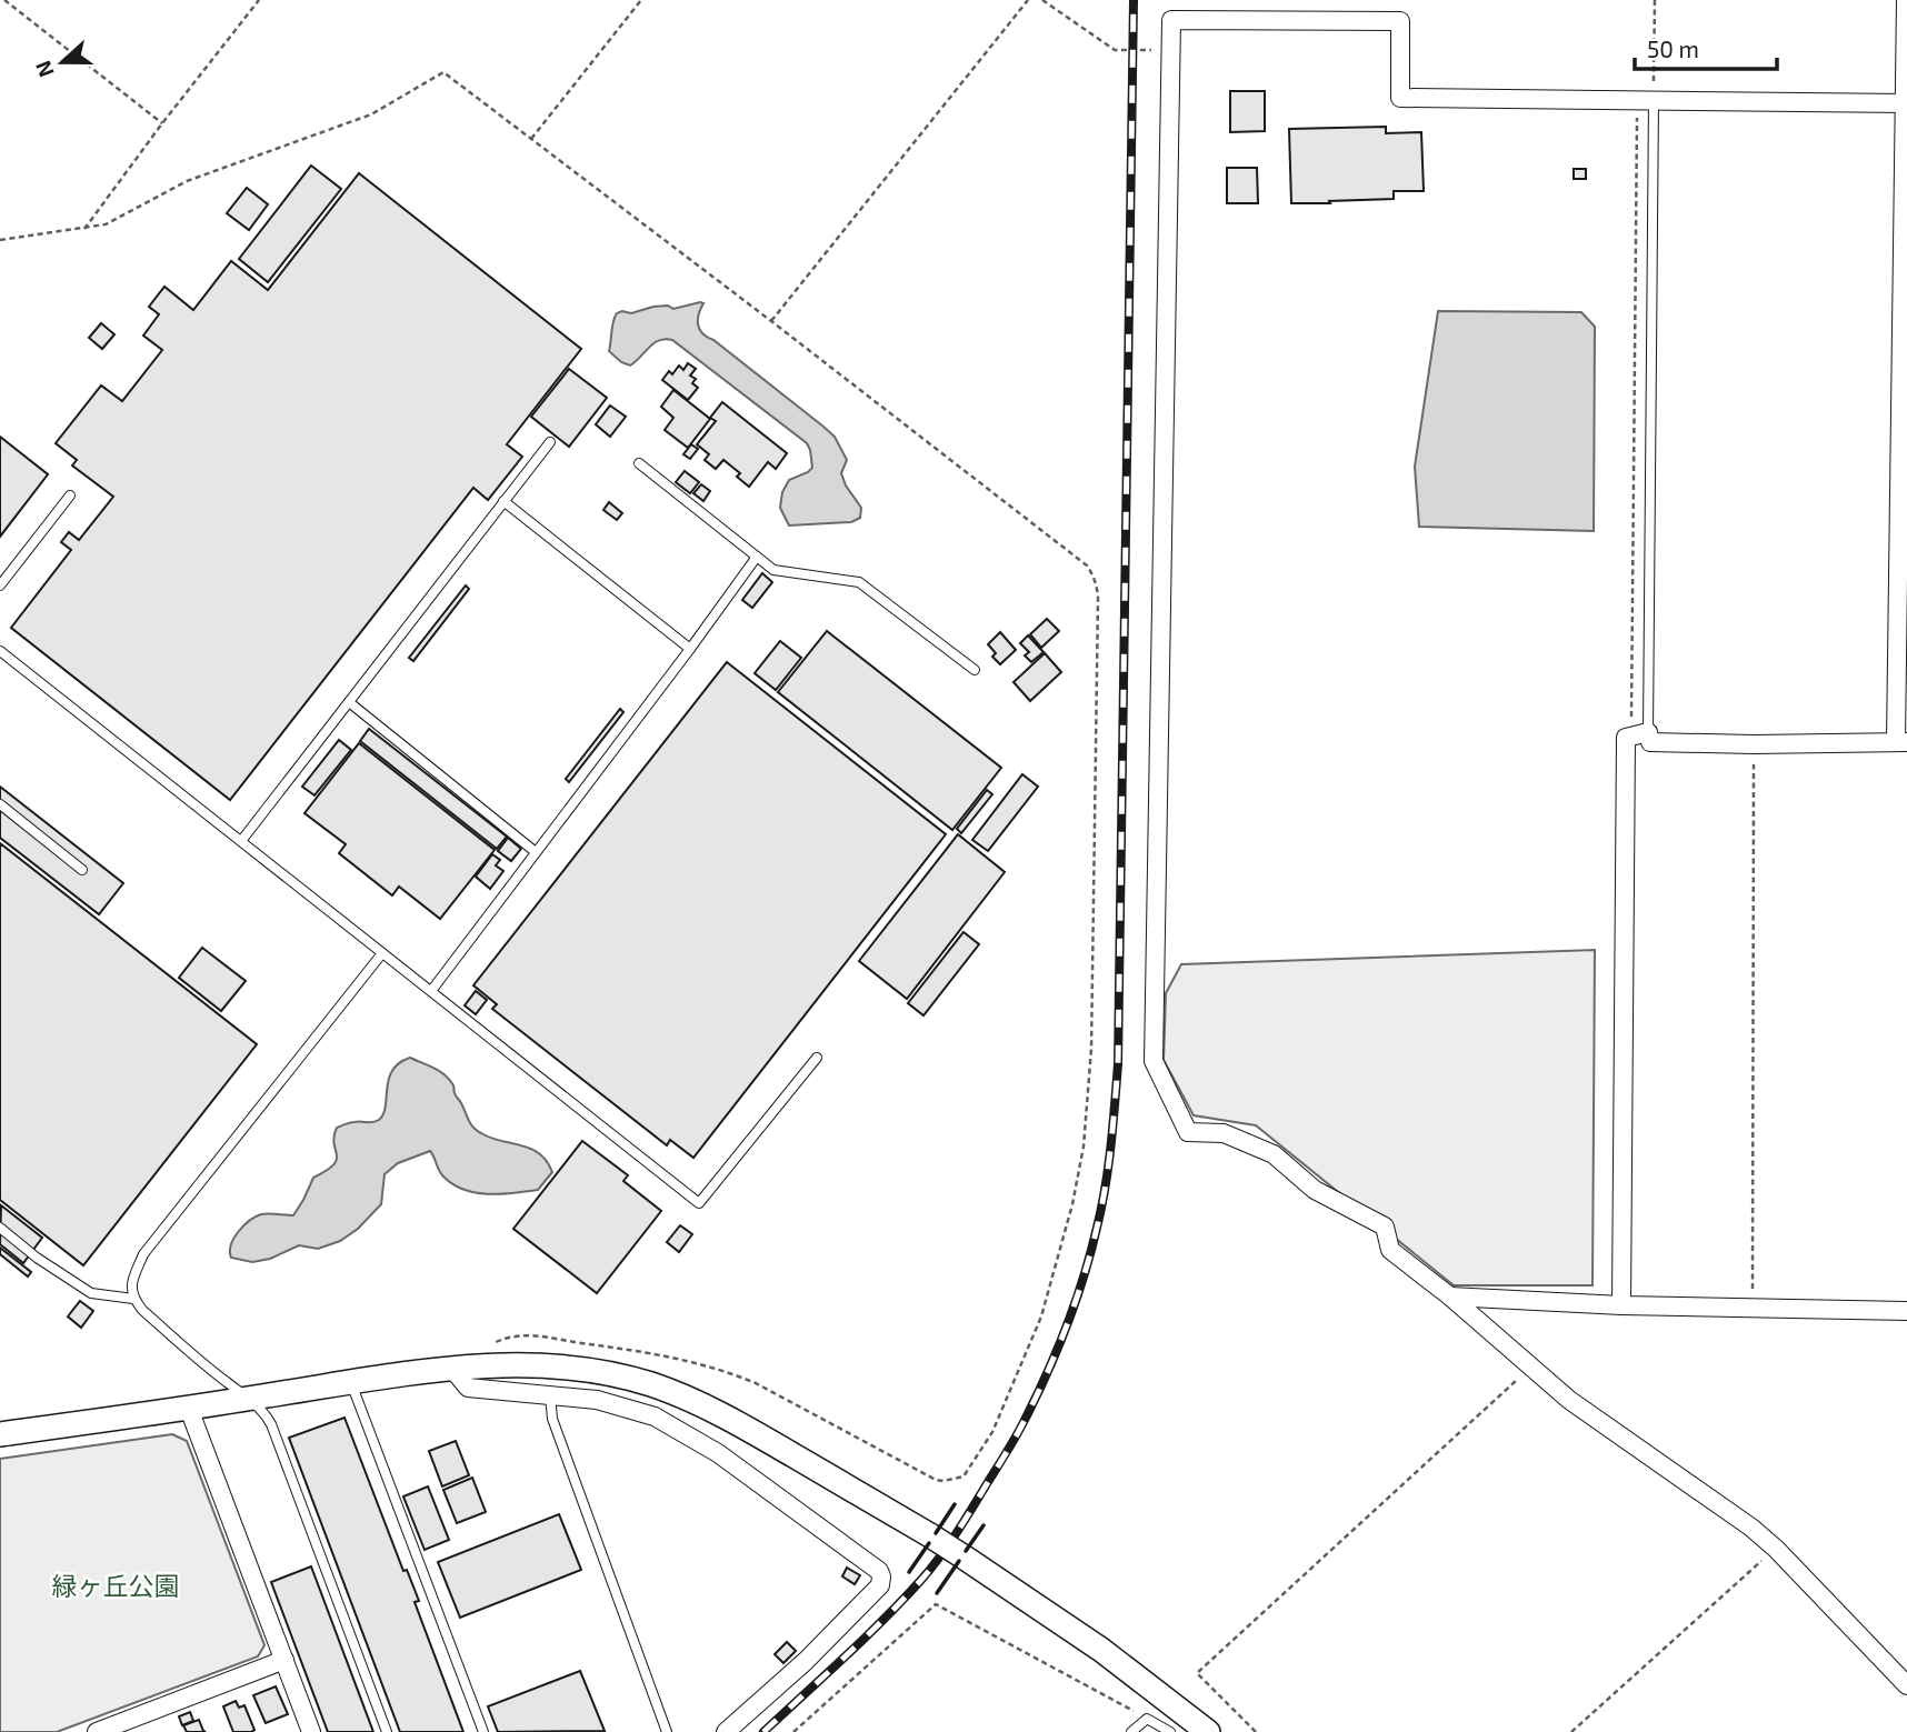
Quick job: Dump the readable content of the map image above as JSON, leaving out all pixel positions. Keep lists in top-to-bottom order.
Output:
{
  "parks": ["緑ヶ丘公園"],
  "scale_bar": "50 m",
  "north": "left"
}
